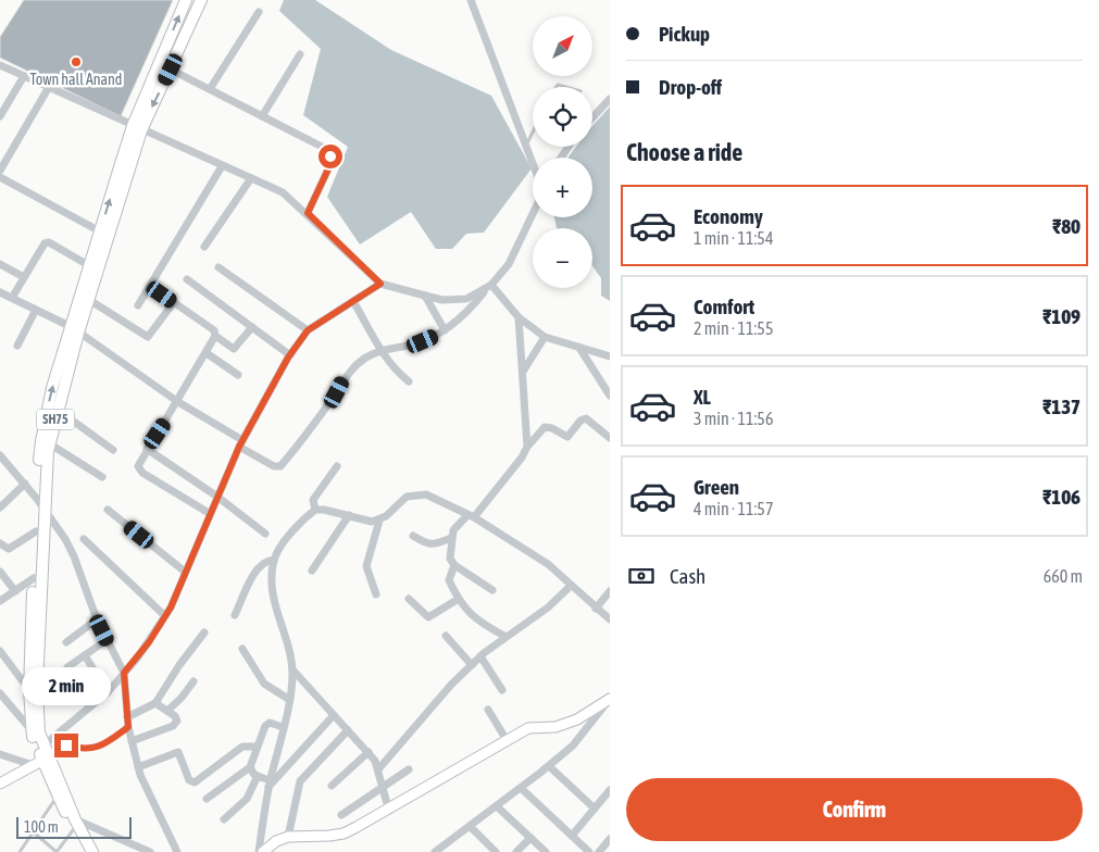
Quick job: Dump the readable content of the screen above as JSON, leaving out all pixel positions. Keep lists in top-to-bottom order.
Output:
{
  "streets": {
    "main road": ["SH75"]
  },
  "places": ["Town hall Anand"],
  "scale_bar": "100 m",
  "north": "top right",
  "page": {
    "banner": ["Pickup", "Drop-off"],
    "map_buttons": ["+", "−"],
    "heading": "Choose a ride",
    "list": [
      {
        "name": "Economy",
        "note": "1 min · 11:54",
        "value": "₹80"
      },
      {
        "name": "Comfort",
        "note": "2 min · 11:55",
        "value": "₹109"
      },
      {
        "name": "XL",
        "note": "3 min · 11:56",
        "value": "₹137"
      },
      {
        "name": "Green",
        "note": "4 min · 11:57",
        "value": "₹106"
      }
    ],
    "pay": ["Cash", "660 m"],
    "bubble": "2 min",
    "buttons": "Confirm",
    "scale": "100 m"
  }
}
